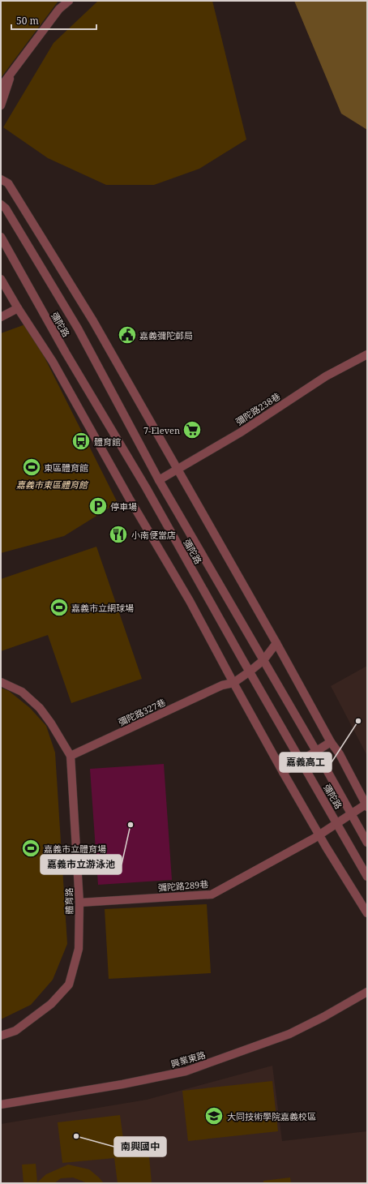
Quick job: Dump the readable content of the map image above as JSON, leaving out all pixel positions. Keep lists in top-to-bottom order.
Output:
{
  "streets": {
    "street": [
      "彌陀路",
      "彌陀路238巷",
      "彌陀路327巷",
      "彌陀路289巷",
      "體育路",
      "興業東路"
    ]
  },
  "crossings": [
    ["彌陀路", "彌陀路238巷"],
    ["彌陀路", "彌陀路327巷"],
    ["彌陀路", "彌陀路289巷"],
    ["彌陀路327巷", "體育路"],
    ["彌陀路289巷", "體育路"]
  ],
  "parks": ["嘉義市東區體育館"],
  "places": {
    "public building": ["嘉義彌陀郵局"],
    "supermarket": ["7-Eleven"],
    "bus stop": ["體育館"],
    "sports": ["東區體育館", "嘉義市立網球場", "嘉義市立體育場"],
    "parking": ["停車場"],
    "restaurant": ["小南便當店"],
    "other": ["嘉義高工", "嘉義市立游泳池", "南興國中"],
    "school or university": ["大同技術學院嘉義校區"]
  },
  "scale_bar": "50 m"
}
